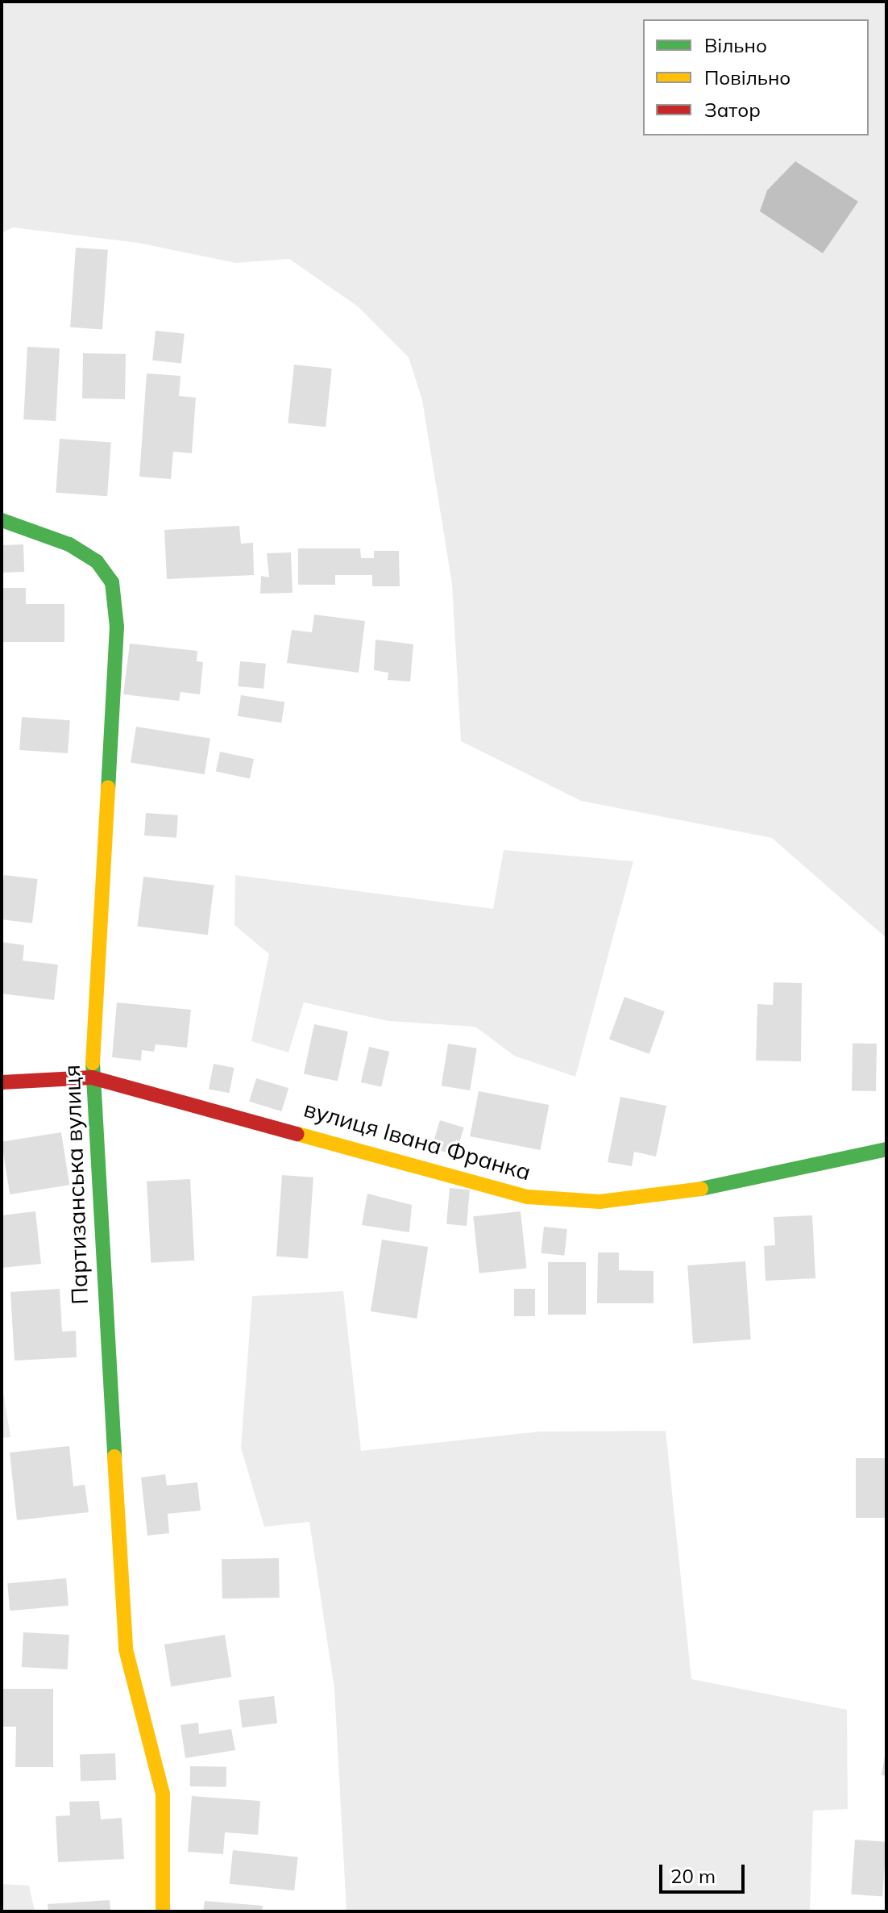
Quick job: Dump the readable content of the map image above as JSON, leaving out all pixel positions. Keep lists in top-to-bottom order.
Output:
{
  "streets": {
    "street": ["вулиця Івана Франка", "Партизанська вулиця"]
  },
  "crossings": [
    ["вулиця Івана Франка", "Партизанська вулиця"]
  ],
  "legend": ["Вільно", "Повільно", "Затор"],
  "scale_bar": "20 m"
}
